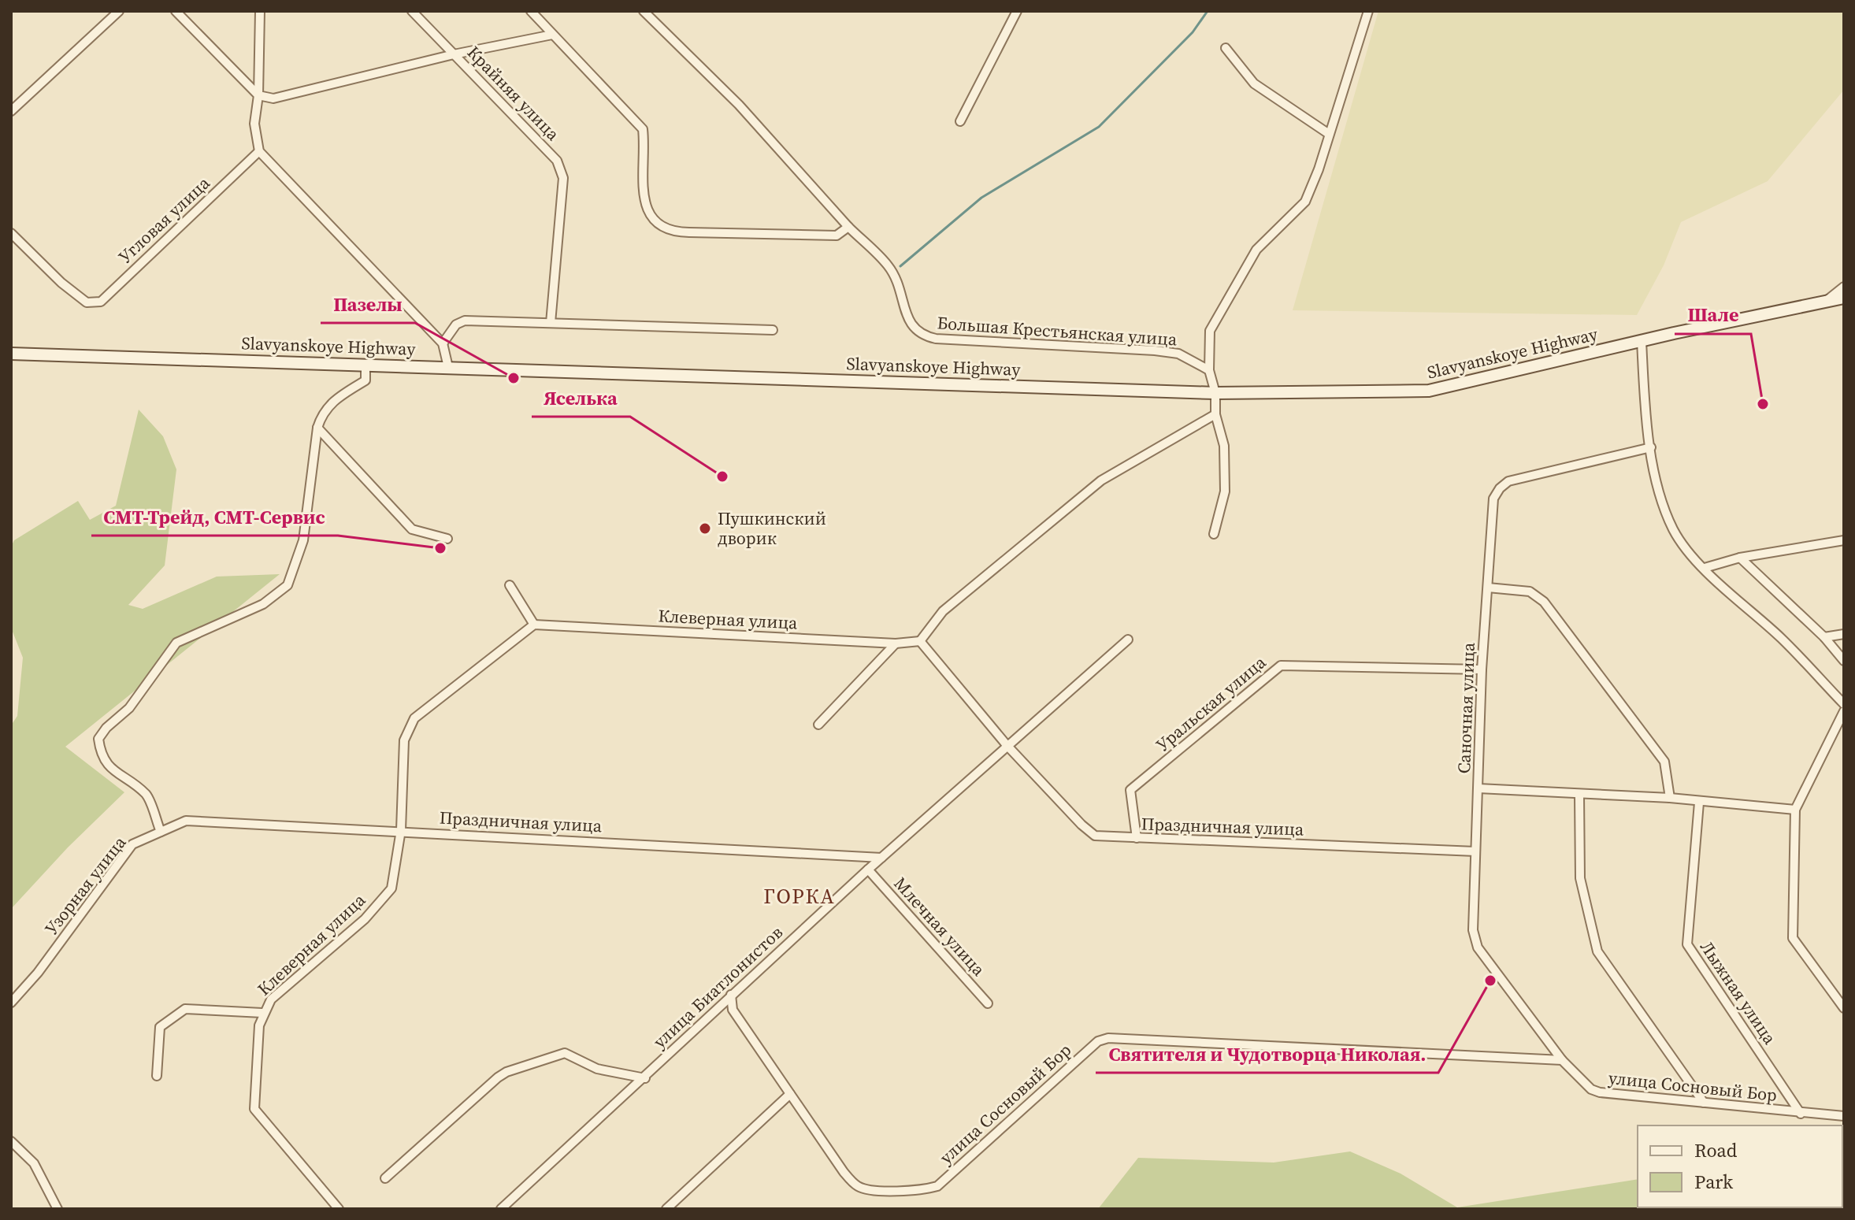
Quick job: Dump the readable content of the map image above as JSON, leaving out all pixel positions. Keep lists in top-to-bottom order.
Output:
{
  "streets": {
    "main road": ["Slavyanskoye Highway"],
    "street": [
      "Крайняя улица",
      "Угловая улица",
      "Большая Крестьянская улица",
      "Клеверная улица",
      "Уральская улица",
      "Саночная улица",
      "Праздничная улица",
      "Узорная улица",
      "Млечная улица",
      "улица Биатлонистов",
      "Лыжная улица",
      "улица Сосновый Бор"
    ]
  },
  "crossings": [
    ["Клеверная улица", "Праздничная улица"],
    ["Уральская улица", "Саночная улица"],
    ["Уральская улица", "Праздничная улица"],
    ["Саночная улица", "Праздничная улица"],
    ["Саночная улица", "улица Сосновый Бор"],
    ["Праздничная улица", "Узорная улица"],
    ["Праздничная улица", "улица Биатлонистов"],
    ["Млечная улица", "улица Биатлонистов"],
    ["улица Биатлонистов", "улица Сосновый Бор"],
    ["Лыжная улица", "улица Сосновый Бор"]
  ],
  "districts": ["ГОРКА"],
  "places": [
    "Пазелы",
    "Шале",
    "Яселька",
    "Пушкинский дворик",
    "СМТ-Трейд, СМТ-Сервис",
    "Святителя и Чудотворца Николая."
  ],
  "legend": ["Road", "Park"]
}
